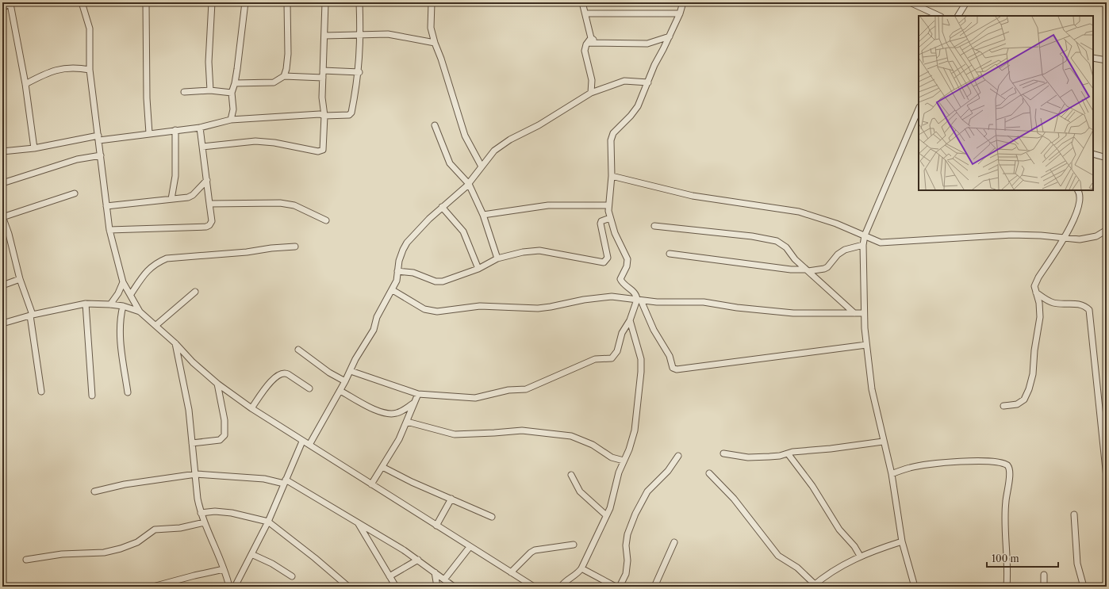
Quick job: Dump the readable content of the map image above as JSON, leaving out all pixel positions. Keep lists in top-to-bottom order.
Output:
{
  "scale_bar": "100 m"
}
